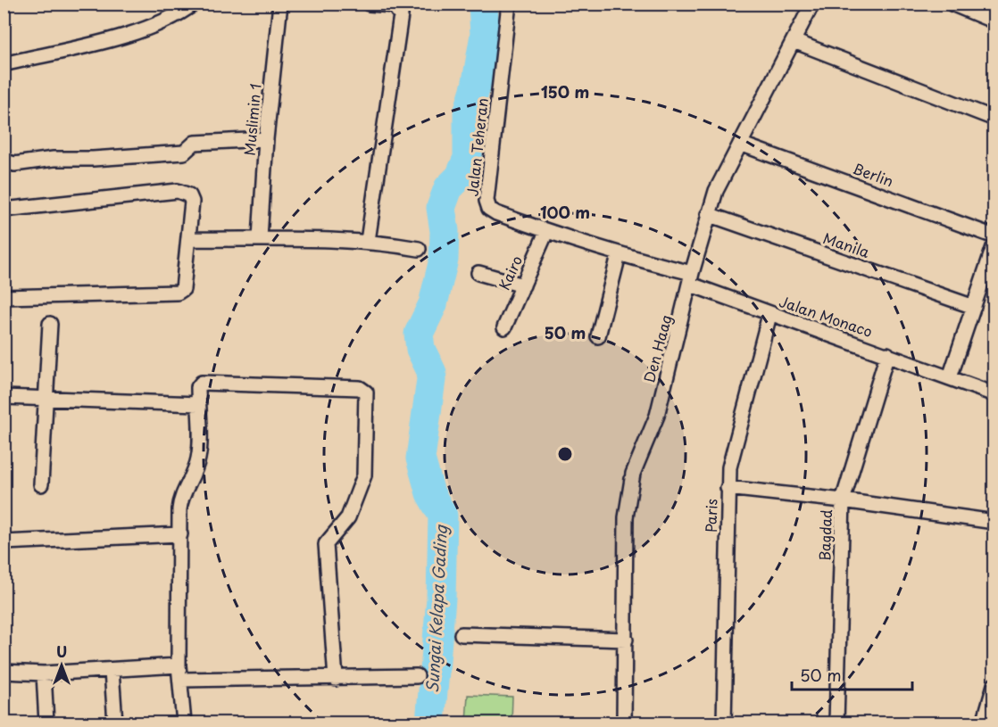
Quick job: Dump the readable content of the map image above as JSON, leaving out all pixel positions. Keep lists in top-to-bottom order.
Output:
{
  "streets": {
    "street": [
      "Muslimin 1",
      "Jalan Teheran",
      "Berlin",
      "Manila",
      "Kairo",
      "Jalan Monaco",
      "Den Haag",
      "Paris",
      "Bagdad"
    ]
  },
  "crossings": [
    ["Jalan Teheran", "Kairo"],
    ["Jalan Teheran", "Jalan Monaco"],
    ["Jalan Teheran", "Den Haag"],
    ["Berlin", "Den Haag"],
    ["Manila", "Den Haag"],
    ["Jalan Monaco", "Den Haag"],
    ["Jalan Monaco", "Paris"],
    ["Jalan Monaco", "Bagdad"]
  ],
  "water": ["Sungai Kelapa Gading"],
  "scale_bar": "50 m",
  "north": "top",
  "rings": ["150 m", "100 m", "50 m"]
}
